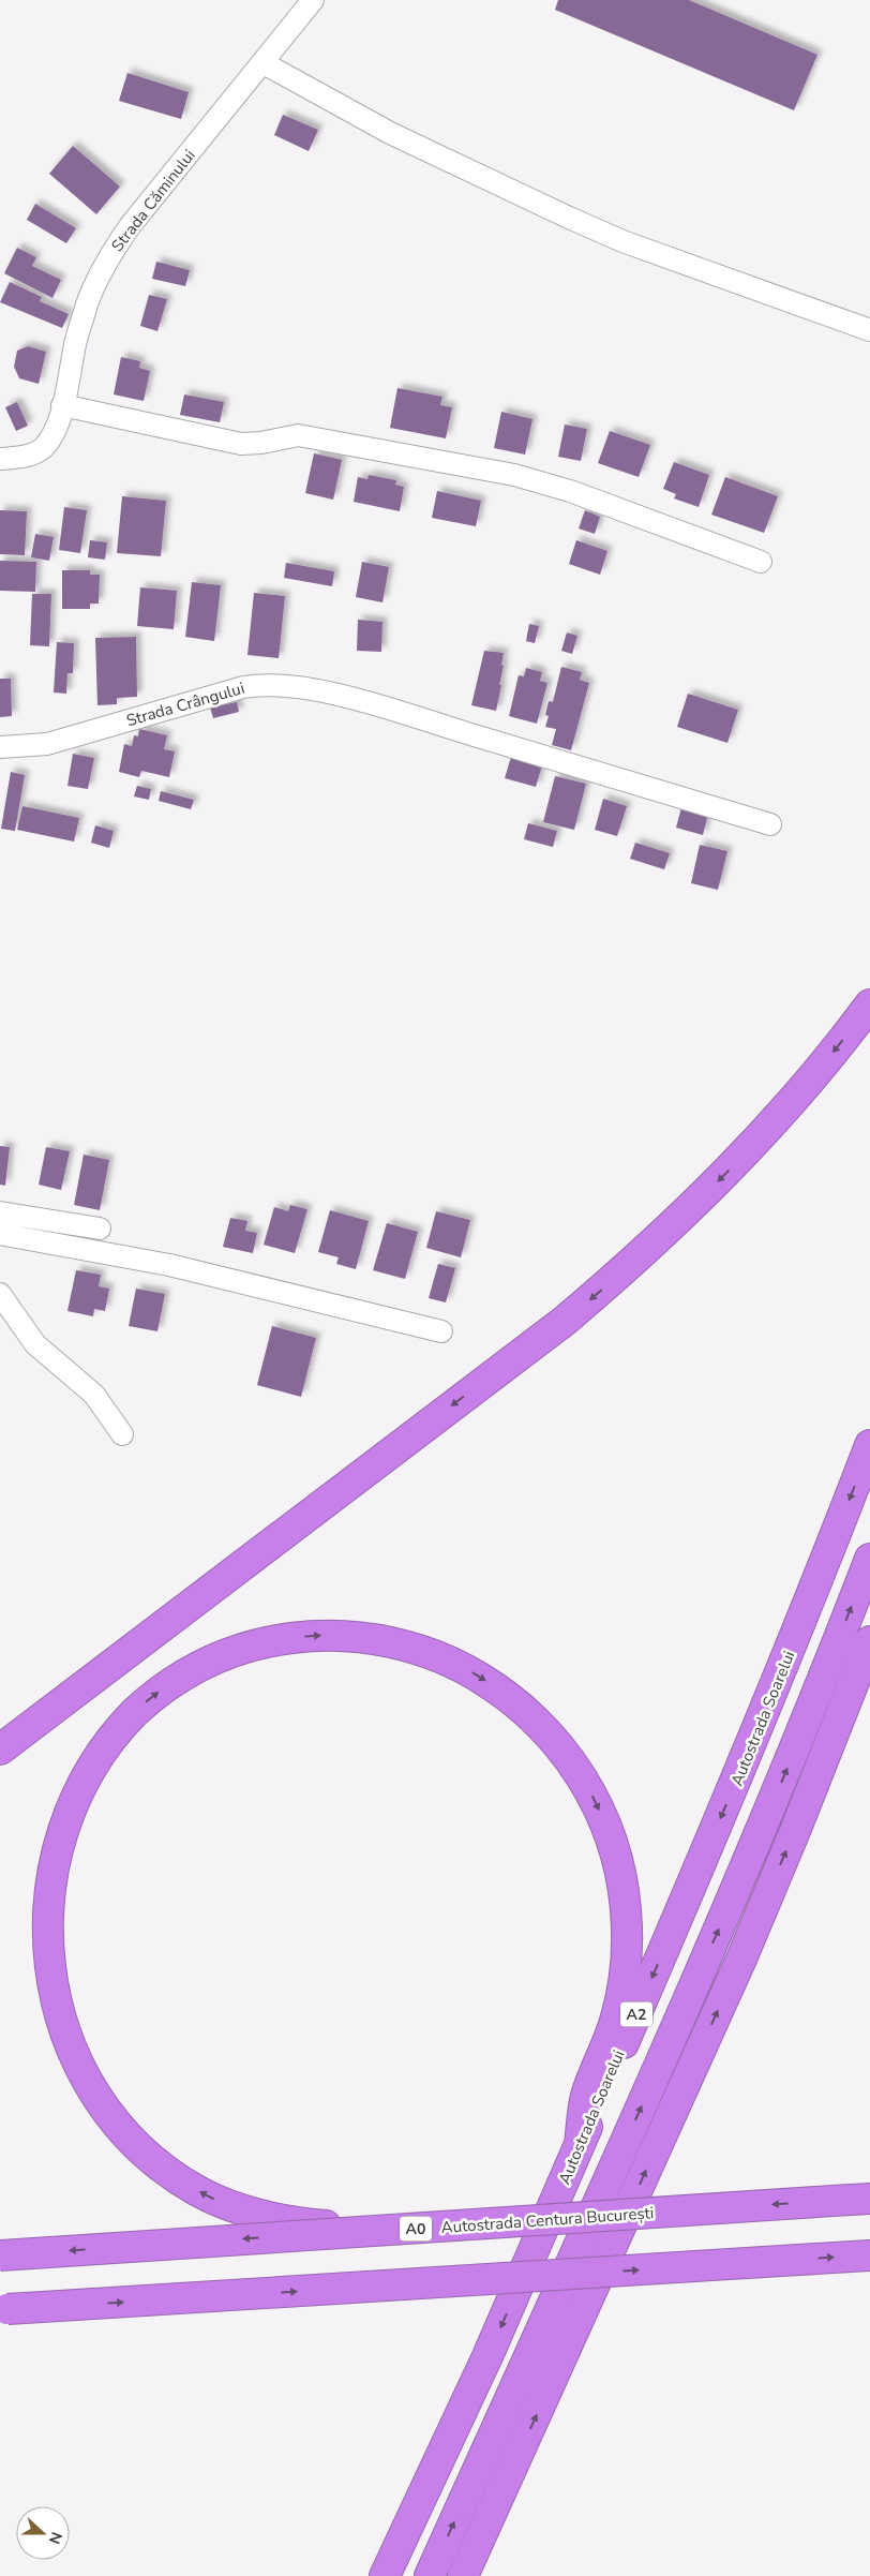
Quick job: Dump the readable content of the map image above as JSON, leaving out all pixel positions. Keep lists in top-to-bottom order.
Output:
{
  "streets": {
    "highway": [
      "Autostrada Soarelui",
      "A2",
      "Autostrada Centura București",
      "A0"
    ],
    "street": ["Strada Căminului", "Strada Crângului"]
  },
  "north": "right"
}
